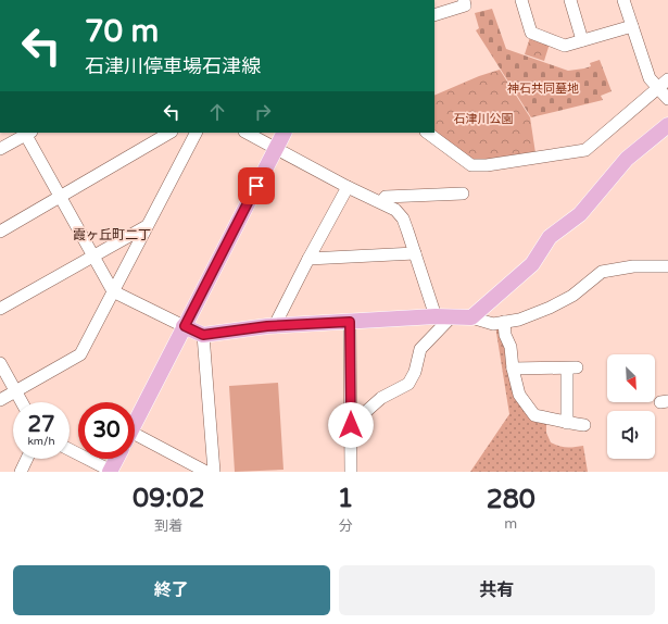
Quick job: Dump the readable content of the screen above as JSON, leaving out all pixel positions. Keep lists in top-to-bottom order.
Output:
{
  "districts": ["霞ヶ丘町二丁"],
  "parks": ["神石共同墓地", "石津川公園"],
  "north": "bottom right",
  "page": {
    "turn": ["70 m", "石津川停車場石津線"],
    "speed": "27 km/h",
    "limit": "30",
    "eta": [
      "09:02",
      "到着",
      "1",
      "分",
      "280",
      "m"
    ],
    "buttons": ["終了", "共有"]
  }
}
